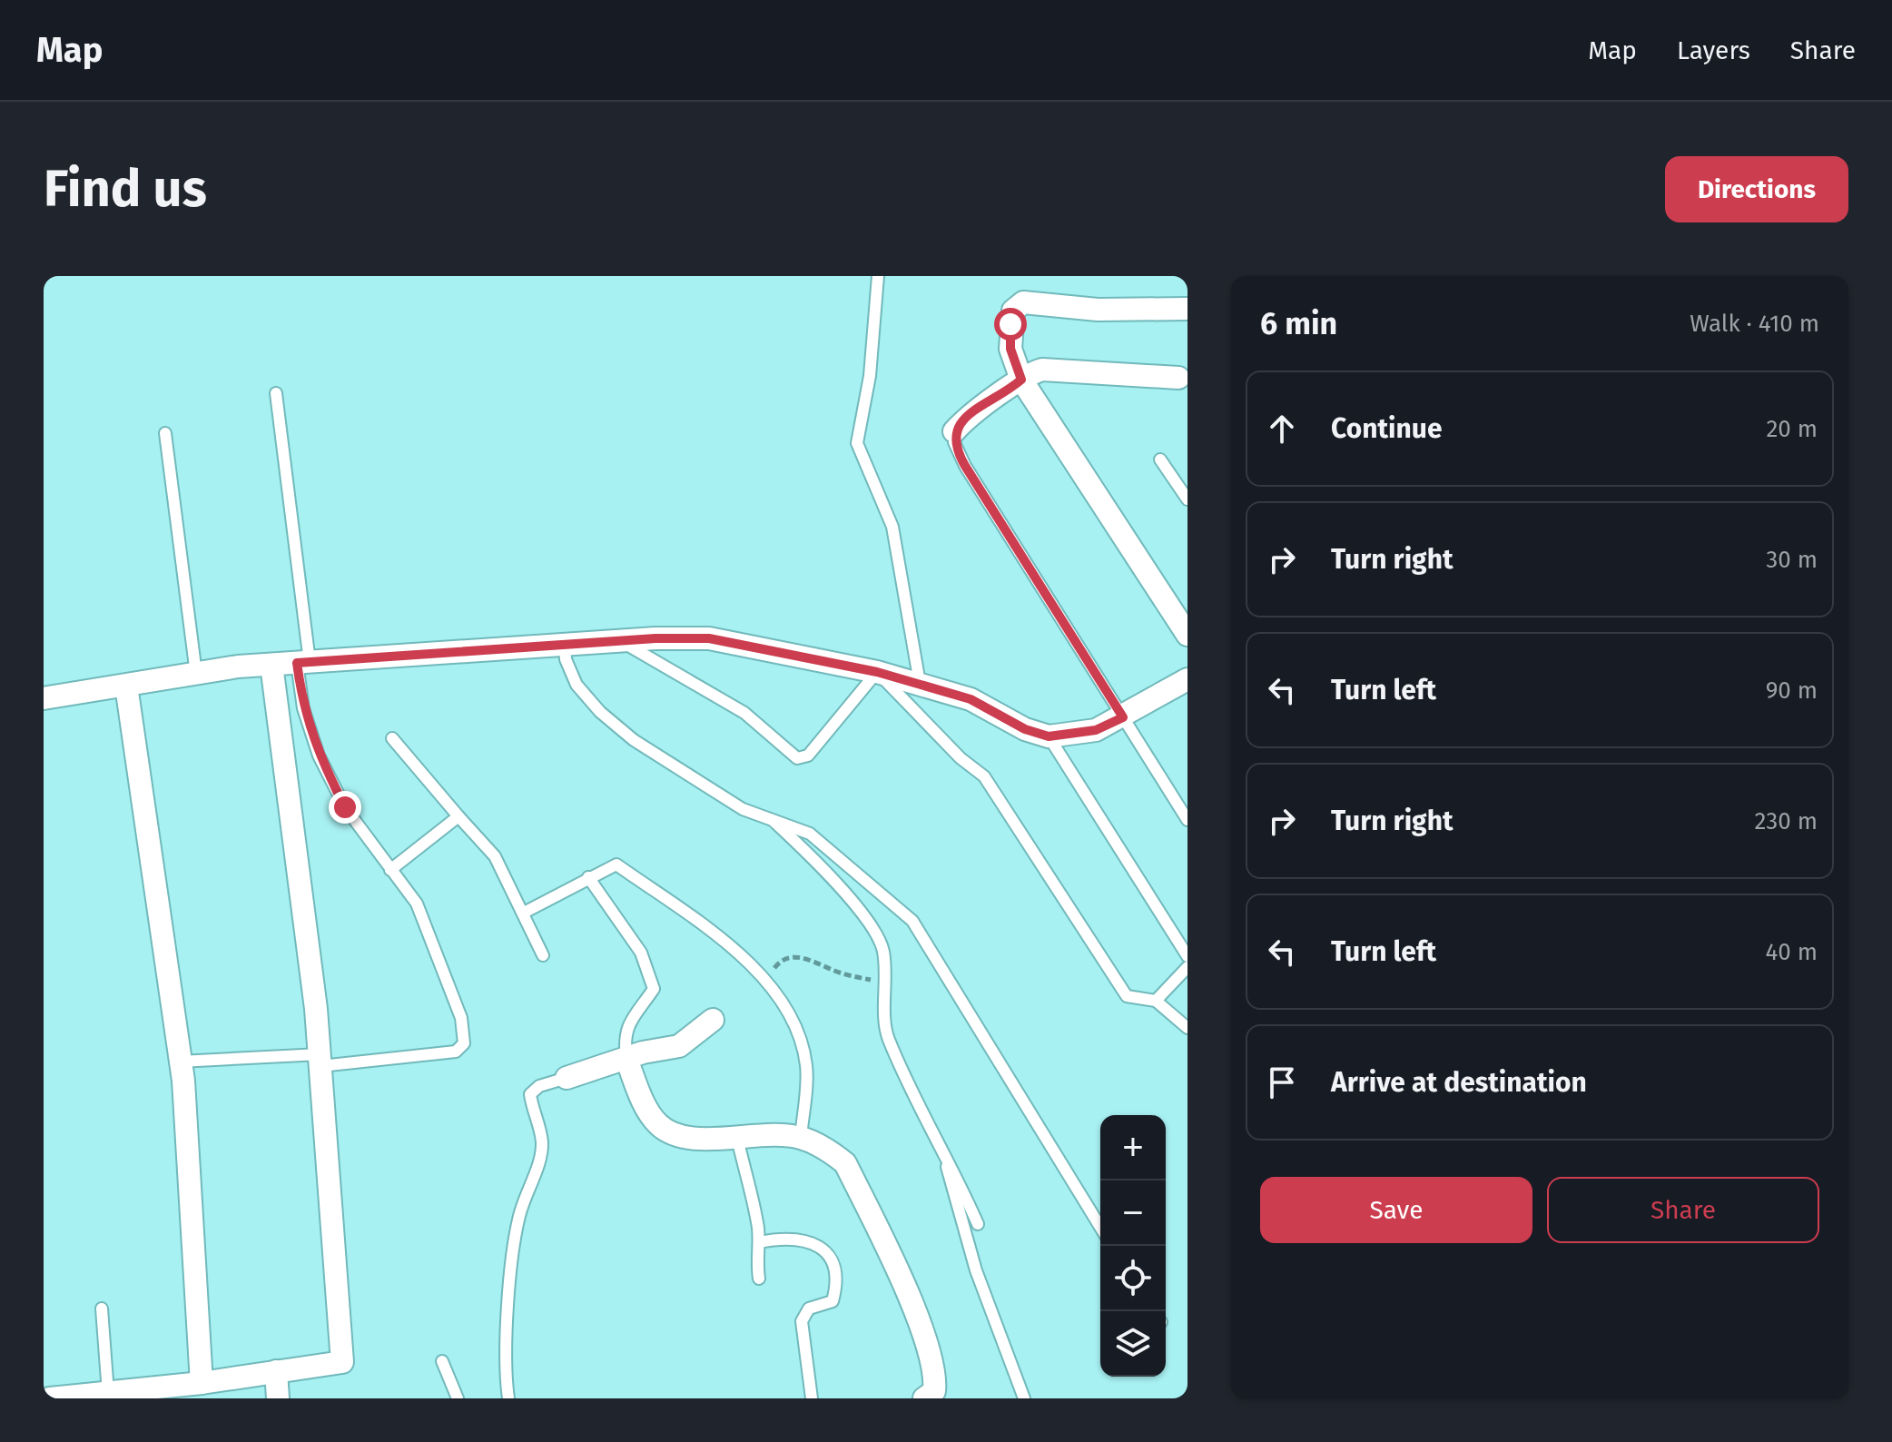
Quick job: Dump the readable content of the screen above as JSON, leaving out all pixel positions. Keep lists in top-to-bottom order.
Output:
{
  "page": {
    "header": "Map",
    "nav": ["Map", "Layers", "Share"],
    "buttons": [
      "Directions",
      ["Save", "Share"]
    ],
    "title": "Find us",
    "heading": ["6 min", "Walk · 410 m"],
    "list": [
      ["Continue", "20 m"],
      ["Turn right", "30 m"],
      ["Turn left", "90 m"],
      ["Turn right", "230 m"],
      ["Turn left", "40 m"],
      "Arrive at destination"
    ],
    "map_buttons": ["+", "−"]
  }
}
